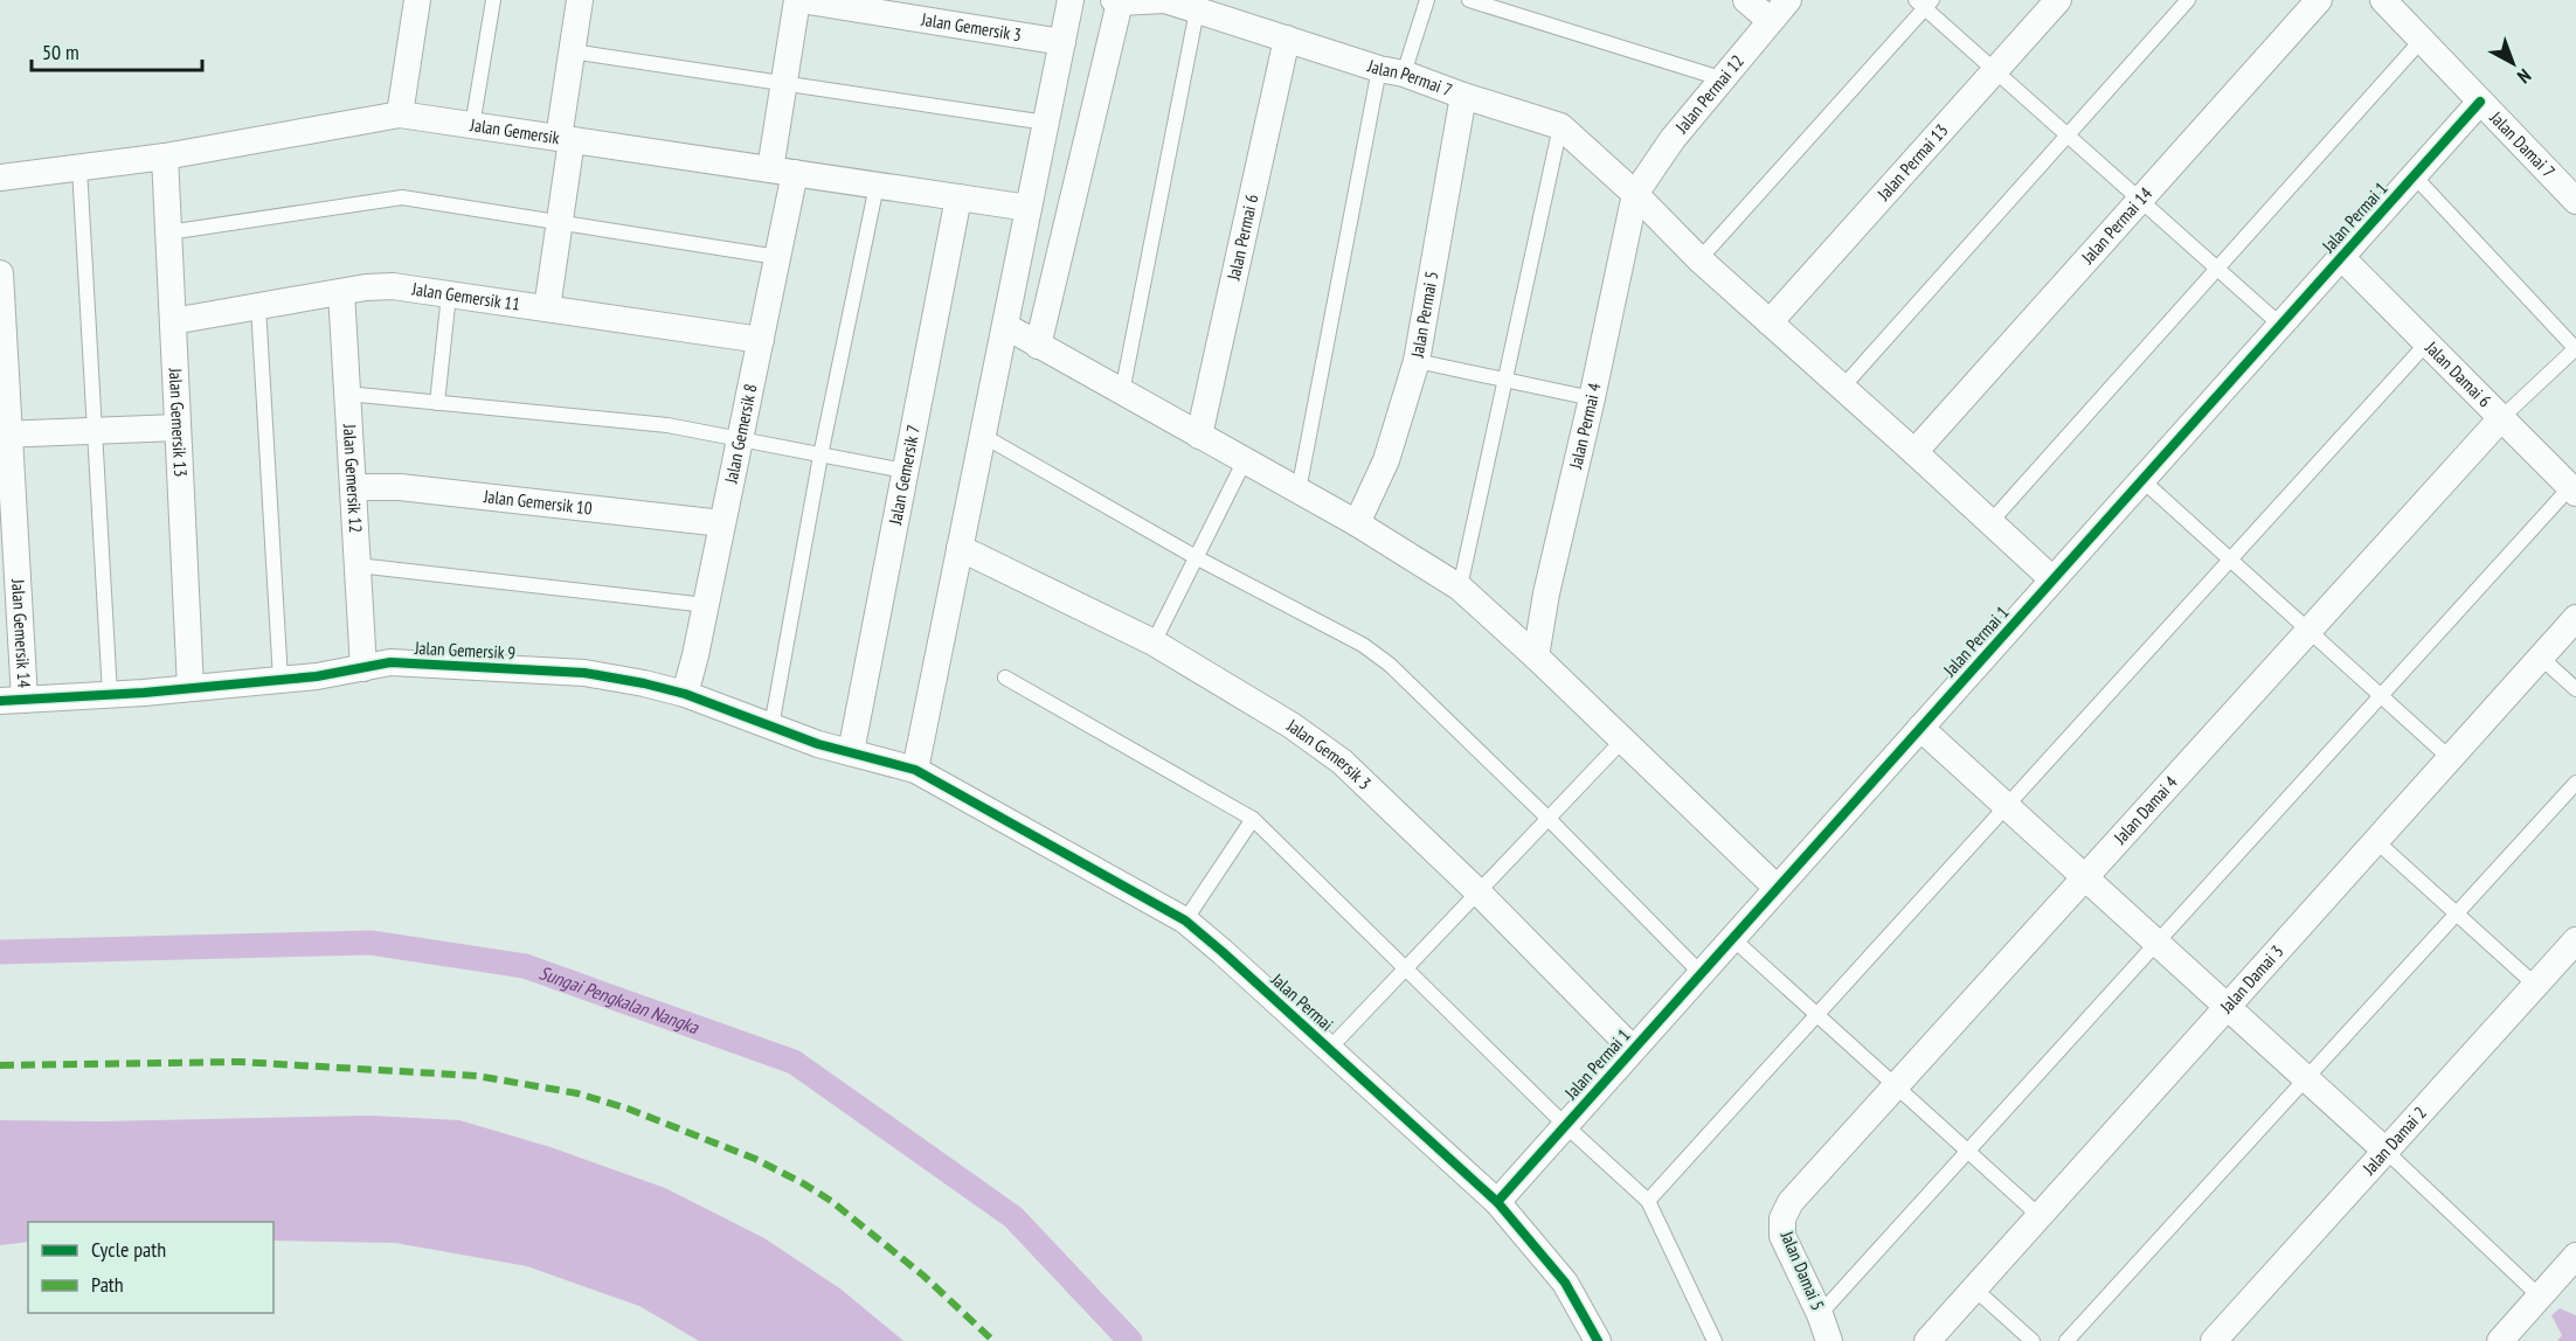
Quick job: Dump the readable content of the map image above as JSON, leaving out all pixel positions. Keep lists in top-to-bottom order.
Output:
{
  "streets": {
    "street": [
      "Jalan Gemersik 3",
      "Jalan Permai 7",
      "Jalan Permai 12",
      "Jalan Gemersik",
      "Jalan Damai 7",
      "Jalan Permai 13",
      "Jalan Permai 1",
      "Jalan Permai 14",
      "Jalan Permai 6",
      "Jalan Gemersik 11",
      "Jalan Permai 5",
      "Jalan Damai 6",
      "Jalan Gemersik 13",
      "Jalan Permai 4",
      "Jalan Gemersik 8",
      "Jalan Gemersik 7",
      "Jalan Gemersik 12",
      "Jalan Gemersik 10",
      "Jalan Gemersik 14",
      "Jalan Gemersik 9",
      "Jalan Damai 4",
      "Jalan Damai 3",
      "Jalan Permai",
      "Jalan Damai 2",
      "Jalan Damai 5"
    ]
  },
  "crossings": [
    ["Jalan Gemersik 3", "Jalan Permai 1"],
    ["Jalan Gemersik 3", "Jalan Gemersik 8"],
    ["Jalan Permai 7", "Jalan Permai 12"],
    ["Jalan Permai 7", "Jalan Permai 13"],
    ["Jalan Permai 7", "Jalan Permai 1"],
    ["Jalan Permai 7", "Jalan Permai 14"],
    ["Jalan Permai 7", "Jalan Permai 6"],
    ["Jalan Permai 7", "Jalan Permai 5"],
    ["Jalan Permai 7", "Jalan Permai 4"],
    ["Jalan Permai 12", "Jalan Permai 4"],
    ["Jalan Gemersik", "Jalan Gemersik 13"],
    ["Jalan Gemersik", "Jalan Gemersik 8"],
    ["Jalan Gemersik", "Jalan Gemersik 7"],
    ["Jalan Damai 7", "Jalan Permai 1"],
    ["Jalan Permai 1", "Jalan Damai 6"],
    ["Jalan Permai 1", "Jalan Permai"],
    ["Jalan Gemersik 11", "Jalan Gemersik 13"],
    ["Jalan Gemersik 11", "Jalan Gemersik 8"],
    ["Jalan Gemersik 11", "Jalan Gemersik 12"],
    ["Jalan Damai 6", "Jalan Damai 4"],
    ["Jalan Gemersik 13", "Jalan Gemersik 9"],
    ["Jalan Gemersik 8", "Jalan Gemersik 10"],
    ["Jalan Gemersik 8", "Jalan Gemersik 9"],
    ["Jalan Gemersik 7", "Jalan Gemersik 9"],
    ["Jalan Gemersik 12", "Jalan Gemersik 10"],
    ["Jalan Gemersik 12", "Jalan Gemersik 9"],
    ["Jalan Gemersik 14", "Jalan Gemersik 9"],
    ["Jalan Gemersik 9", "Jalan Permai"],
    ["Jalan Damai 4", "Jalan Damai 5"]
  ],
  "water": ["Sungai Pengkalan Nangka"],
  "legend": ["Cycle path", "Path"],
  "scale_bar": "50 m",
  "north": "bottom right"
}
